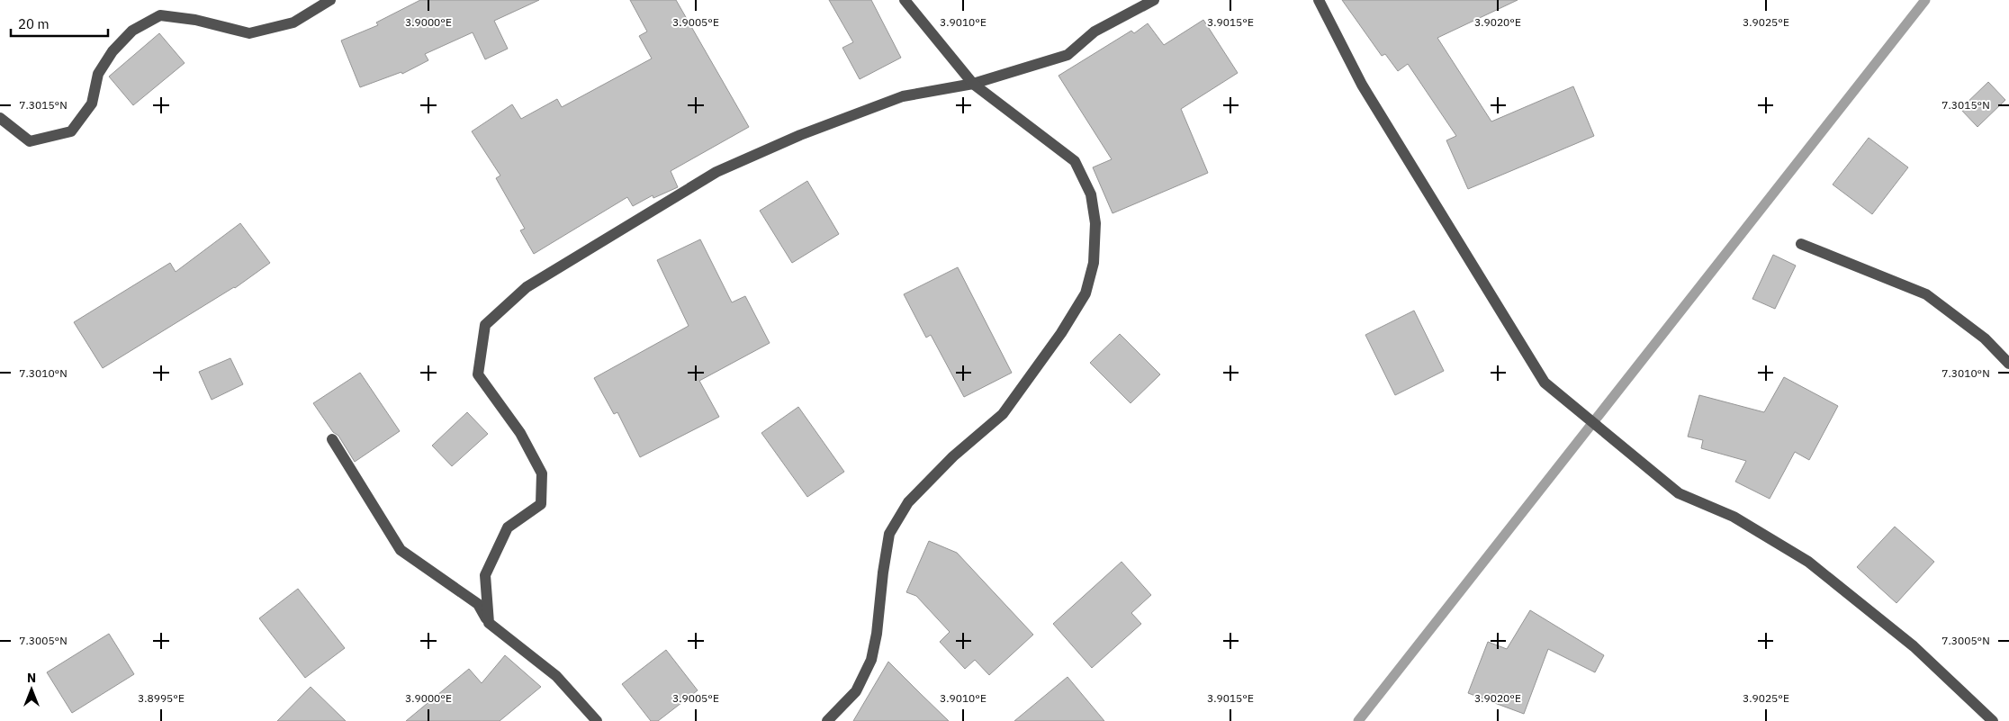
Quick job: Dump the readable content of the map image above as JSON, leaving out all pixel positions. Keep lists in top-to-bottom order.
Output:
{
  "scale_bar": "20 m",
  "north": "top",
  "coordinates": [
    "3.9000°E",
    "3.9005°E",
    "3.9010°E",
    "3.9015°E",
    "3.9020°E",
    "3.9025°E",
    "7.3015°N",
    "7.3010°N",
    "7.3005°N",
    "3.8995°E"
  ]
}
